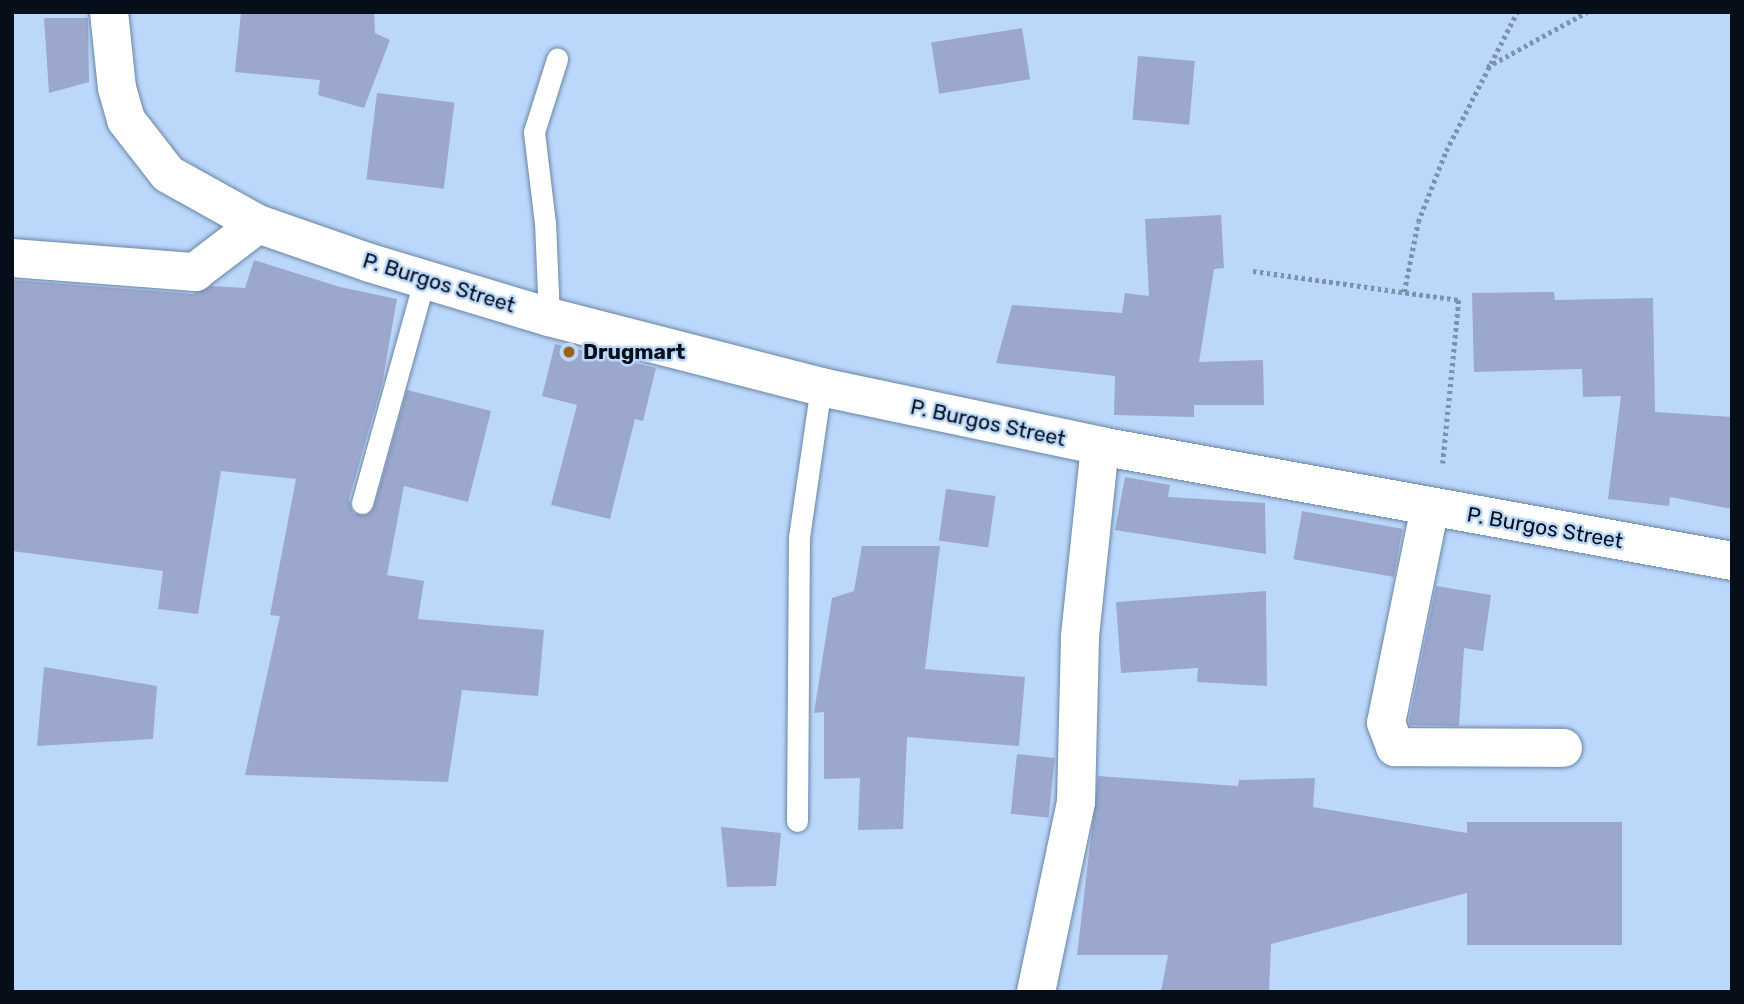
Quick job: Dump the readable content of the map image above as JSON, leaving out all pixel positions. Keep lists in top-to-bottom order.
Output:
{
  "streets": {
    "street": ["P. Burgos Street"]
  },
  "places": ["Drugmart"]
}
